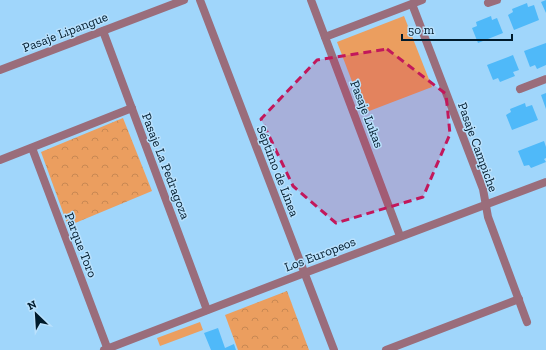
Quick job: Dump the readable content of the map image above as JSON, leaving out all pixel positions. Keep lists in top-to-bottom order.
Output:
{
  "streets": {
    "street": [
      "Pasaje Lipangue",
      "Pasaje Lukas",
      "Pasaje Campiche",
      "Pasaje La Pedragoza",
      "Séptimo de Línea",
      "Parque Toro",
      "Los Europeos"
    ]
  },
  "crossings": [
    ["Pasaje Lipangue", "Pasaje La Pedragoza"],
    ["Pasaje Lukas", "Los Europeos"],
    ["Pasaje Campiche", "Los Europeos"],
    ["Pasaje La Pedragoza", "Los Europeos"],
    ["Séptimo de Línea", "Los Europeos"],
    ["Parque Toro", "Los Europeos"]
  ],
  "scale_bar": "50 m",
  "north": "top left"
}
